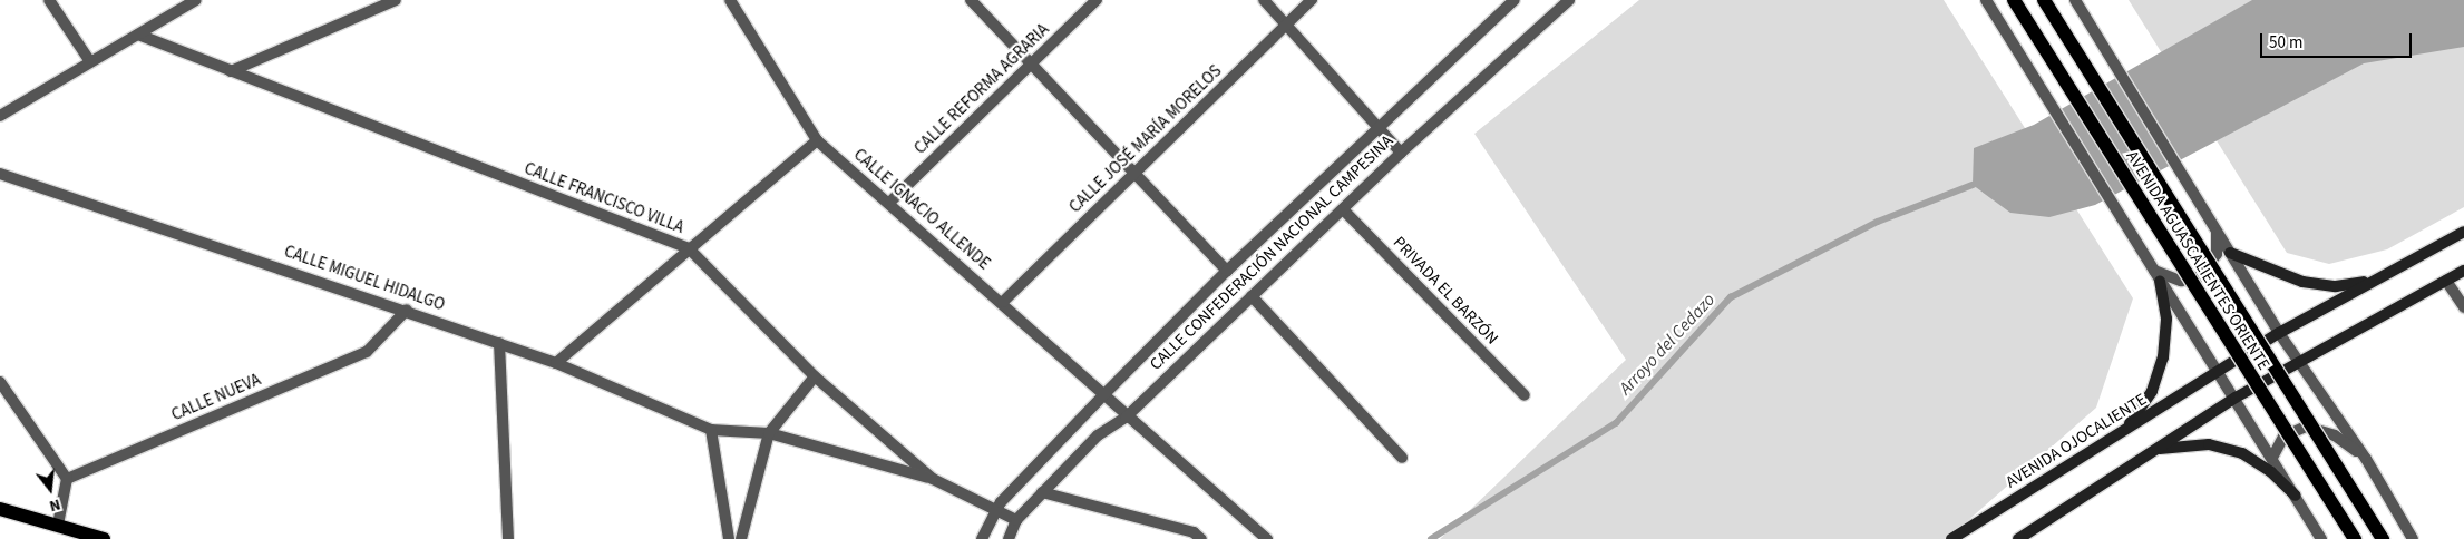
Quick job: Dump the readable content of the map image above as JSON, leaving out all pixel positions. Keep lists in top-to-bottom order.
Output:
{
  "streets": {
    "main road": ["AVENIDA AGUASCALIENTES ORIENTE", "AVENIDA OJOCALIENTE"],
    "street": [
      "CALLE REFORMA AGRARIA",
      "CALLE JOSÉ MARÍA MORELOS",
      "CALLE FRANCISCO VILLA",
      "CALLE IGNACIO ALLENDE",
      "CALLE CONFEDERACIÓN NACIONAL CAMPESINA",
      "CALLE MIGUEL HIDALGO",
      "PRIVADA EL BARZÓN",
      "CALLE NUEVA"
    ]
  },
  "crossings": [
    ["CALLE REFORMA AGRARIA", "CALLE IGNACIO ALLENDE"],
    ["CALLE JOSÉ MARÍA MORELOS", "CALLE IGNACIO ALLENDE"],
    ["CALLE FRANCISCO VILLA", "CALLE CONFEDERACIÓN NACIONAL CAMPESINA"],
    ["CALLE FRANCISCO VILLA", "CALLE MIGUEL HIDALGO"],
    ["CALLE IGNACIO ALLENDE", "CALLE CONFEDERACIÓN NACIONAL CAMPESINA"],
    ["CALLE CONFEDERACIÓN NACIONAL CAMPESINA", "PRIVADA EL BARZÓN"],
    ["AVENIDA AGUASCALIENTES ORIENTE", "AVENIDA OJOCALIENTE"],
    ["CALLE MIGUEL HIDALGO", "CALLE NUEVA"]
  ],
  "water": ["Arroyo del Cedazo"],
  "scale_bar": "50 m",
  "north": "bottom"
}
